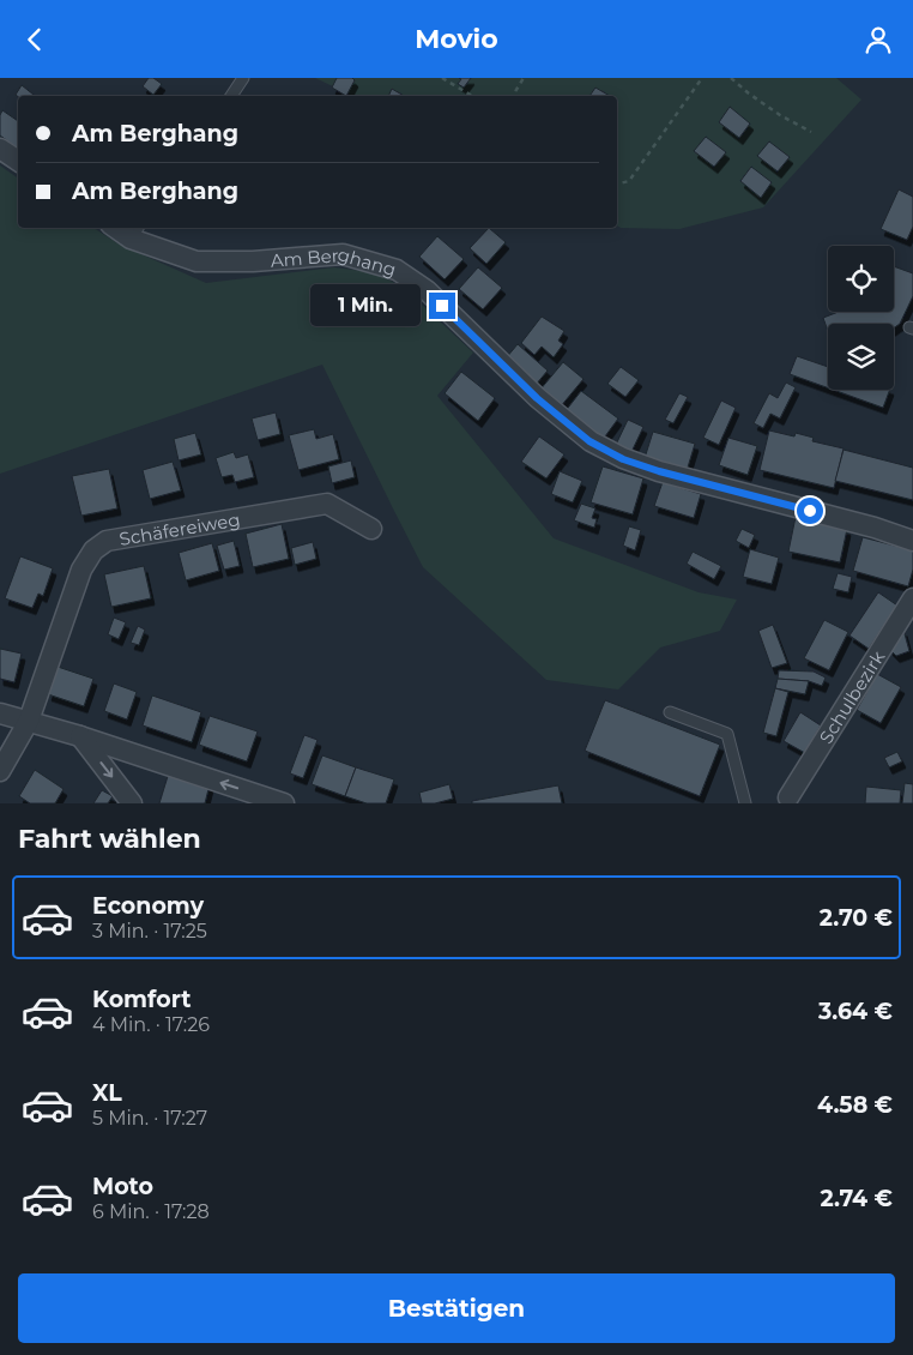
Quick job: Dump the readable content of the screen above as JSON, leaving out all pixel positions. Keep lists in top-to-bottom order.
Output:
{
  "streets": {
    "street": ["Am Berghang", "Schäfereiweg", "Schulbezirk"]
  },
  "page": {
    "header": "Movio",
    "banner": ["Am Berghang", "Am Berghang"],
    "bubble": "1 Min.",
    "heading": "Fahrt wählen",
    "list": [
      {
        "name": "Economy",
        "note": "3 Min. · 17:25",
        "value": "2.70 €"
      },
      {
        "name": "Komfort",
        "note": "4 Min. · 17:26",
        "value": "3.64 €"
      },
      {
        "name": "XL",
        "note": "5 Min. · 17:27",
        "value": "4.58 €"
      },
      {
        "name": "Moto",
        "note": "6 Min. · 17:28",
        "value": "2.74 €"
      }
    ],
    "buttons": "Bestätigen"
  }
}
